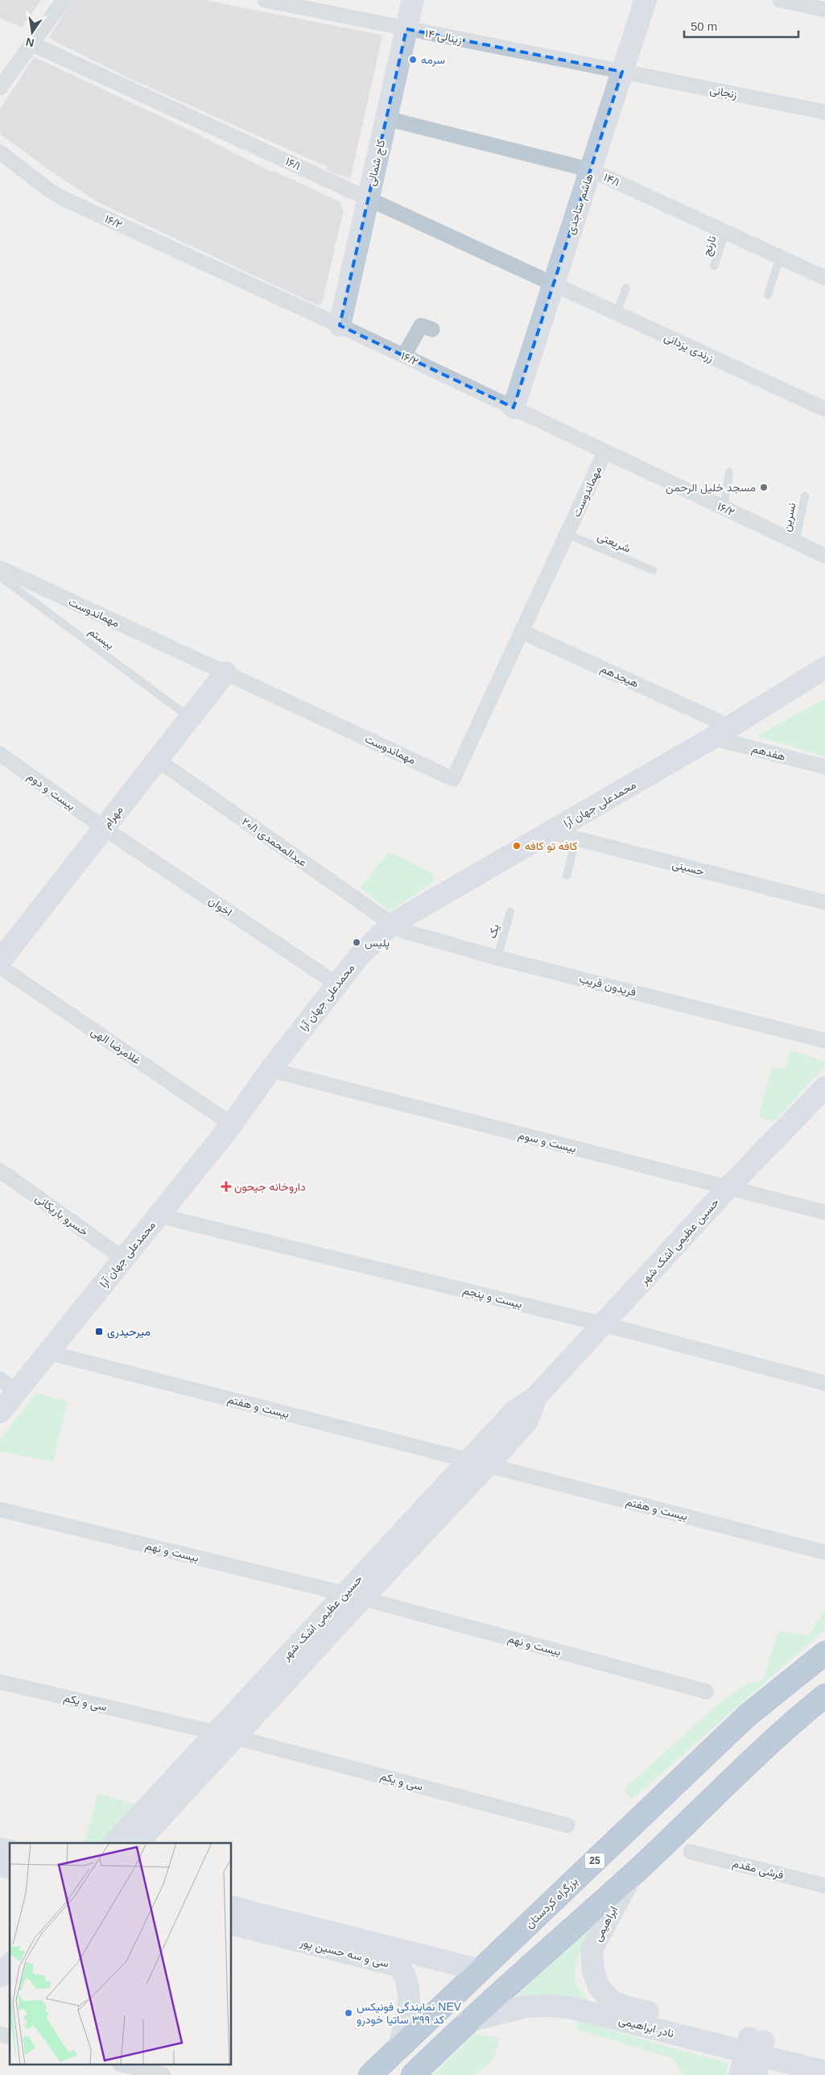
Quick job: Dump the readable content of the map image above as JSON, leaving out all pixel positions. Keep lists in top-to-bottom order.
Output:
{
  "streets": {
    "highway": ["25", "بزرگراه کردستان"],
    "street": [
      "زینالی ۱۴",
      "زنجانی",
      "کاج شمالی",
      "۱۶/۱",
      "۱۴/۱",
      "هاشم ساجدی",
      "۱۶/۲",
      "زرندی یزدانی",
      "مهماندوست",
      "هیجدهم",
      "هفدهم",
      "بیست و دوم",
      "محمدعلی جهان آرا",
      "مهرام",
      "عبدالمحمدی ۲۰/۱",
      "حسینی",
      "اخوان",
      "فریدون قریب",
      "غلامرضا الهی",
      "بیست و سوم",
      "خسرو باریکانی",
      "حسین عظیمی اشک شهر",
      "بیست و پنجم",
      "بیست و هفتم",
      "بیست و نهم",
      "سی و یکم",
      "فرشی مقدم",
      "ابراهیمی",
      "سی و سه حسین پور",
      "نادر ابراهیمی"
    ],
    "lane": [
      "نارنج",
      "نسرین",
      "شریعتی",
      "بیستم",
      "یک"
    ]
  },
  "crossings": [
    ["زینالی ۱۴", "زنجانی"],
    ["زینالی ۱۴", "کاج شمالی"],
    ["زینالی ۱۴", "هاشم ساجدی"],
    ["زنجانی", "هاشم ساجدی"],
    ["کاج شمالی", "۱۶/۱"],
    ["کاج شمالی", "۱۴/۱"],
    ["کاج شمالی", "۱۶/۲"],
    ["۱۶/۱", "هاشم ساجدی"],
    ["۱۶/۱", "زرندی یزدانی"],
    ["۱۴/۱", "هاشم ساجدی"],
    ["۱۴/۱", "نارنج"],
    ["هاشم ساجدی", "۱۶/۲"],
    ["هاشم ساجدی", "زرندی یزدانی"],
    ["۱۶/۲", "مهماندوست"],
    ["۱۶/۲", "نسرین"],
    ["مهماندوست", "شریعتی"],
    ["مهماندوست", "هیجدهم"],
    ["مهماندوست", "مهرام"],
    ["بیستم", "مهرام"],
    ["هیجدهم", "هفدهم"],
    ["هیجدهم", "محمدعلی جهان آرا"],
    ["هفدهم", "محمدعلی جهان آرا"],
    ["بیست و دوم", "مهرام"],
    ["بیست و دوم", "اخوان"],
    ["محمدعلی جهان آرا", "عبدالمحمدی ۲۰/۱"],
    ["محمدعلی جهان آرا", "حسینی"],
    ["محمدعلی جهان آرا", "اخوان"],
    ["محمدعلی جهان آرا", "فریدون قریب"],
    ["محمدعلی جهان آرا", "غلامرضا الهی"],
    ["محمدعلی جهان آرا", "بیست و سوم"],
    ["محمدعلی جهان آرا", "خسرو باریکانی"],
    ["محمدعلی جهان آرا", "بیست و پنجم"],
    ["محمدعلی جهان آرا", "بیست و هفتم"],
    ["مهرام", "عبدالمحمدی ۲۰/۱"],
    ["مهرام", "اخوان"],
    ["عبدالمحمدی ۲۰/۱", "فریدون قریب"],
    ["یک", "فریدون قریب"],
    ["بیست و سوم", "حسین عظیمی اشک شهر"],
    ["حسین عظیمی اشک شهر", "بیست و پنجم"],
    ["حسین عظیمی اشک شهر", "بیست و هفتم"],
    ["حسین عظیمی اشک شهر", "بیست و نهم"],
    ["حسین عظیمی اشک شهر", "سی و یکم"],
    ["بزرگراه کردستان", "سی و سه حسین پور"],
    ["ابراهیمی", "نادر ابراهیمی"]
  ],
  "places": {
    "other": [
      "سرمه",
      "مسجد خلیل الرحمن",
      "کافه تو کافه",
      "پلیس",
      "نمایندگی فونیکس NEV کد ۳۹۹ ساتیا خودرو"
    ],
    "health": ["داروخانه جیحون"],
    "transit": ["میرحیدری"]
  },
  "scale_bar": "50 m",
  "north": "bottom"
}
